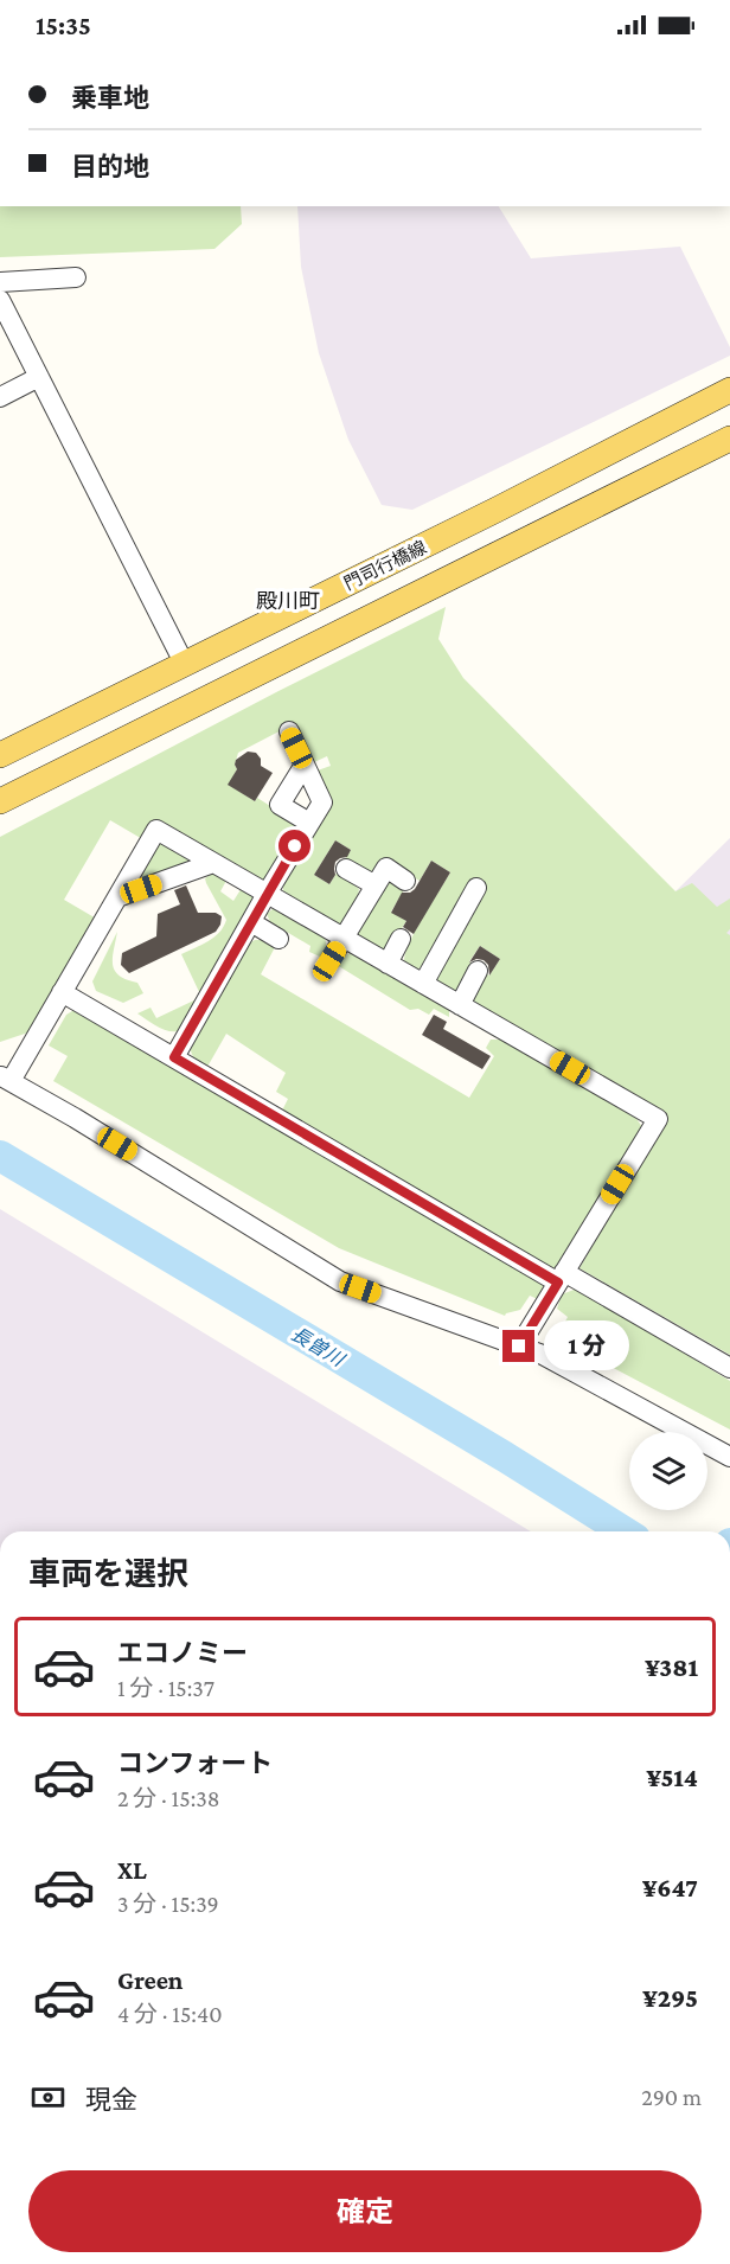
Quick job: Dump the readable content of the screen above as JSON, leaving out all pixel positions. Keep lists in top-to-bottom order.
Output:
{
  "streets": {
    "main road": ["門司行橋線"]
  },
  "districts": ["殿川町"],
  "water": ["長曽川"],
  "page": {
    "status": "15:35",
    "banner": ["乗車地", "目的地"],
    "bubble": "1 分",
    "heading": "車両を選択",
    "list": [
      {
        "name": "エコノミー",
        "note": "1 分 · 15:37",
        "value": "¥381"
      },
      {
        "name": "コンフォート",
        "note": "2 分 · 15:38",
        "value": "¥514"
      },
      {
        "name": "XL",
        "note": "3 分 · 15:39",
        "value": "¥647"
      },
      {
        "name": "Green",
        "note": "4 分 · 15:40",
        "value": "¥295"
      }
    ],
    "pay": ["現金", "290 m"],
    "buttons": "確定"
  }
}
